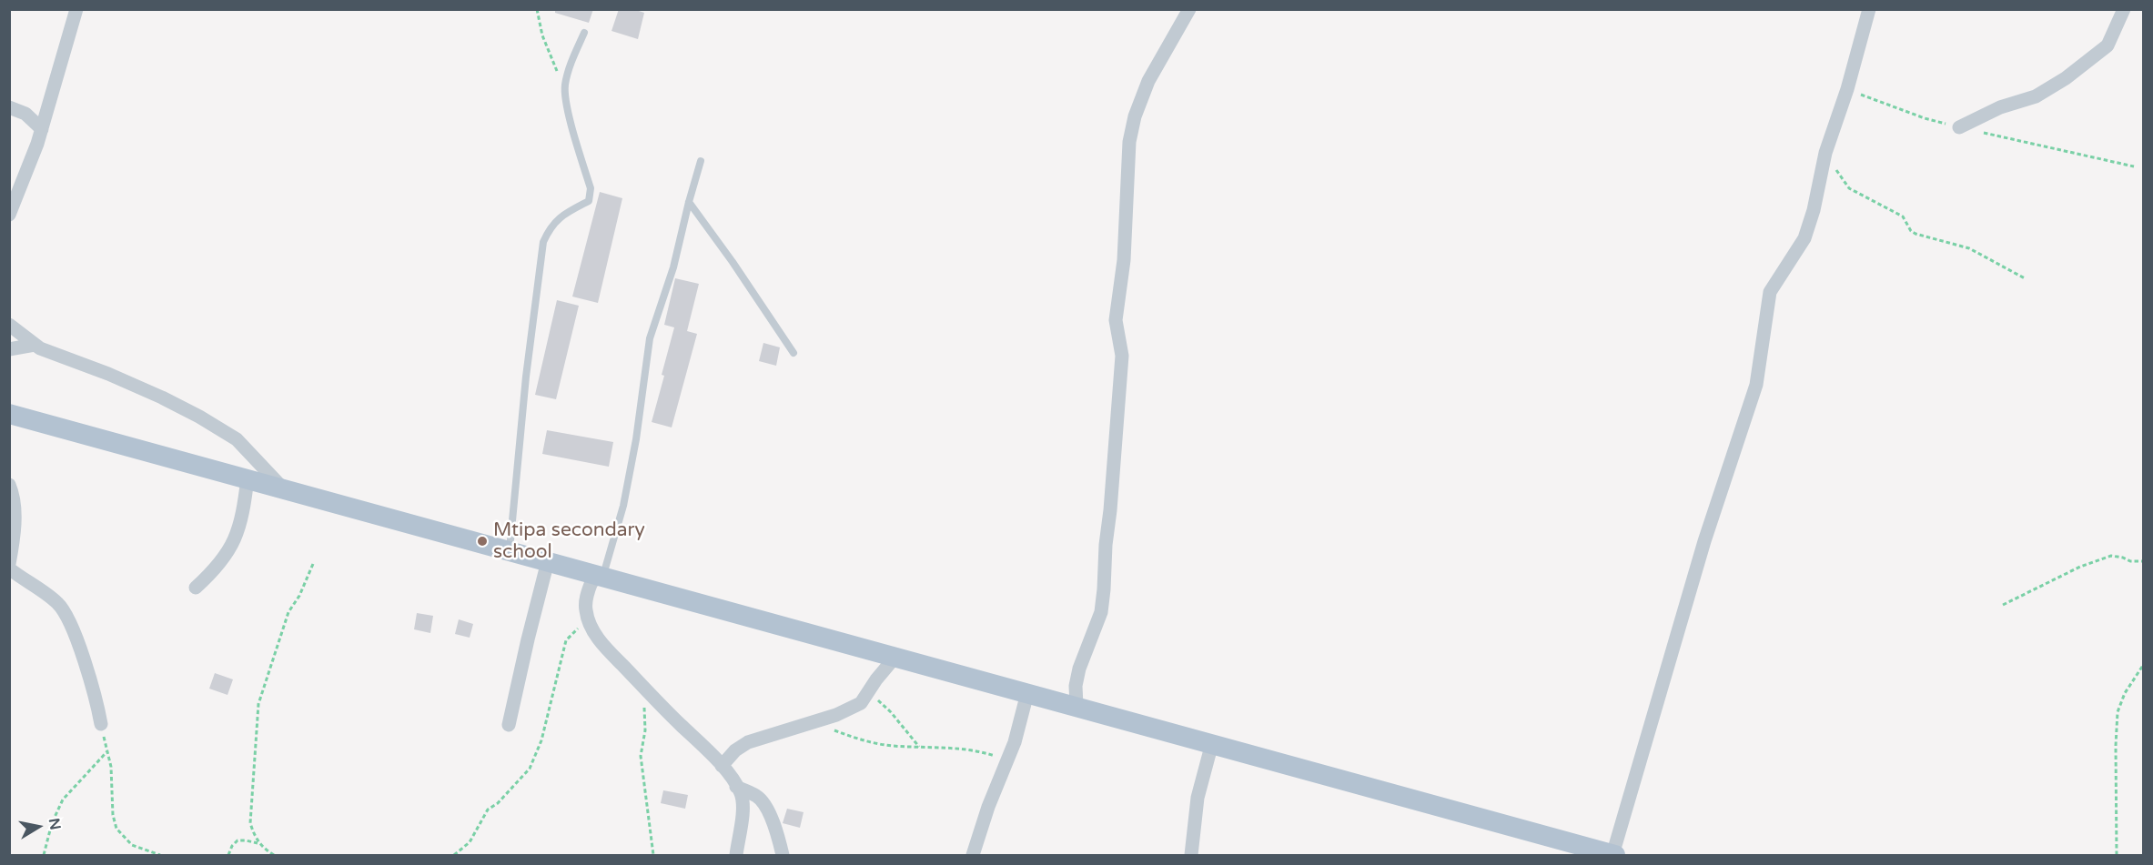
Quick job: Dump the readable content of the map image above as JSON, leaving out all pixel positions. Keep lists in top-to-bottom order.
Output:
{
  "places": ["Mtipa secondary school"],
  "north": "right"
}
